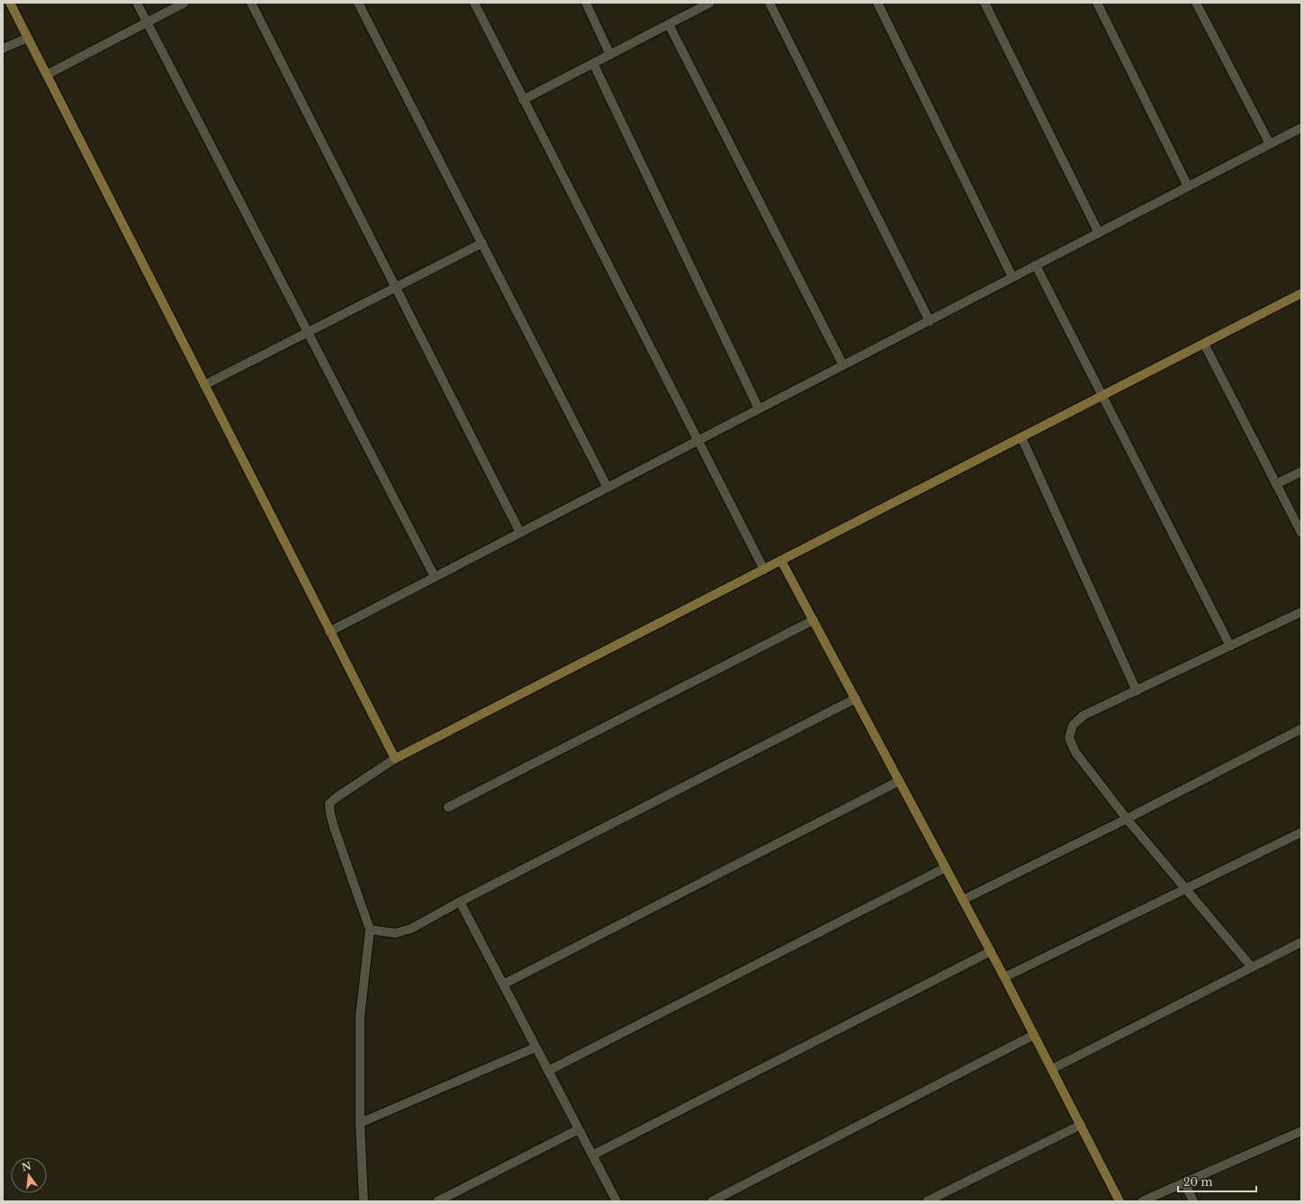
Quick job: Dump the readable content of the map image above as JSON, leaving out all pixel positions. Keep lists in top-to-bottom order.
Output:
{
  "scale_bar": "20 m",
  "north": "top"
}
